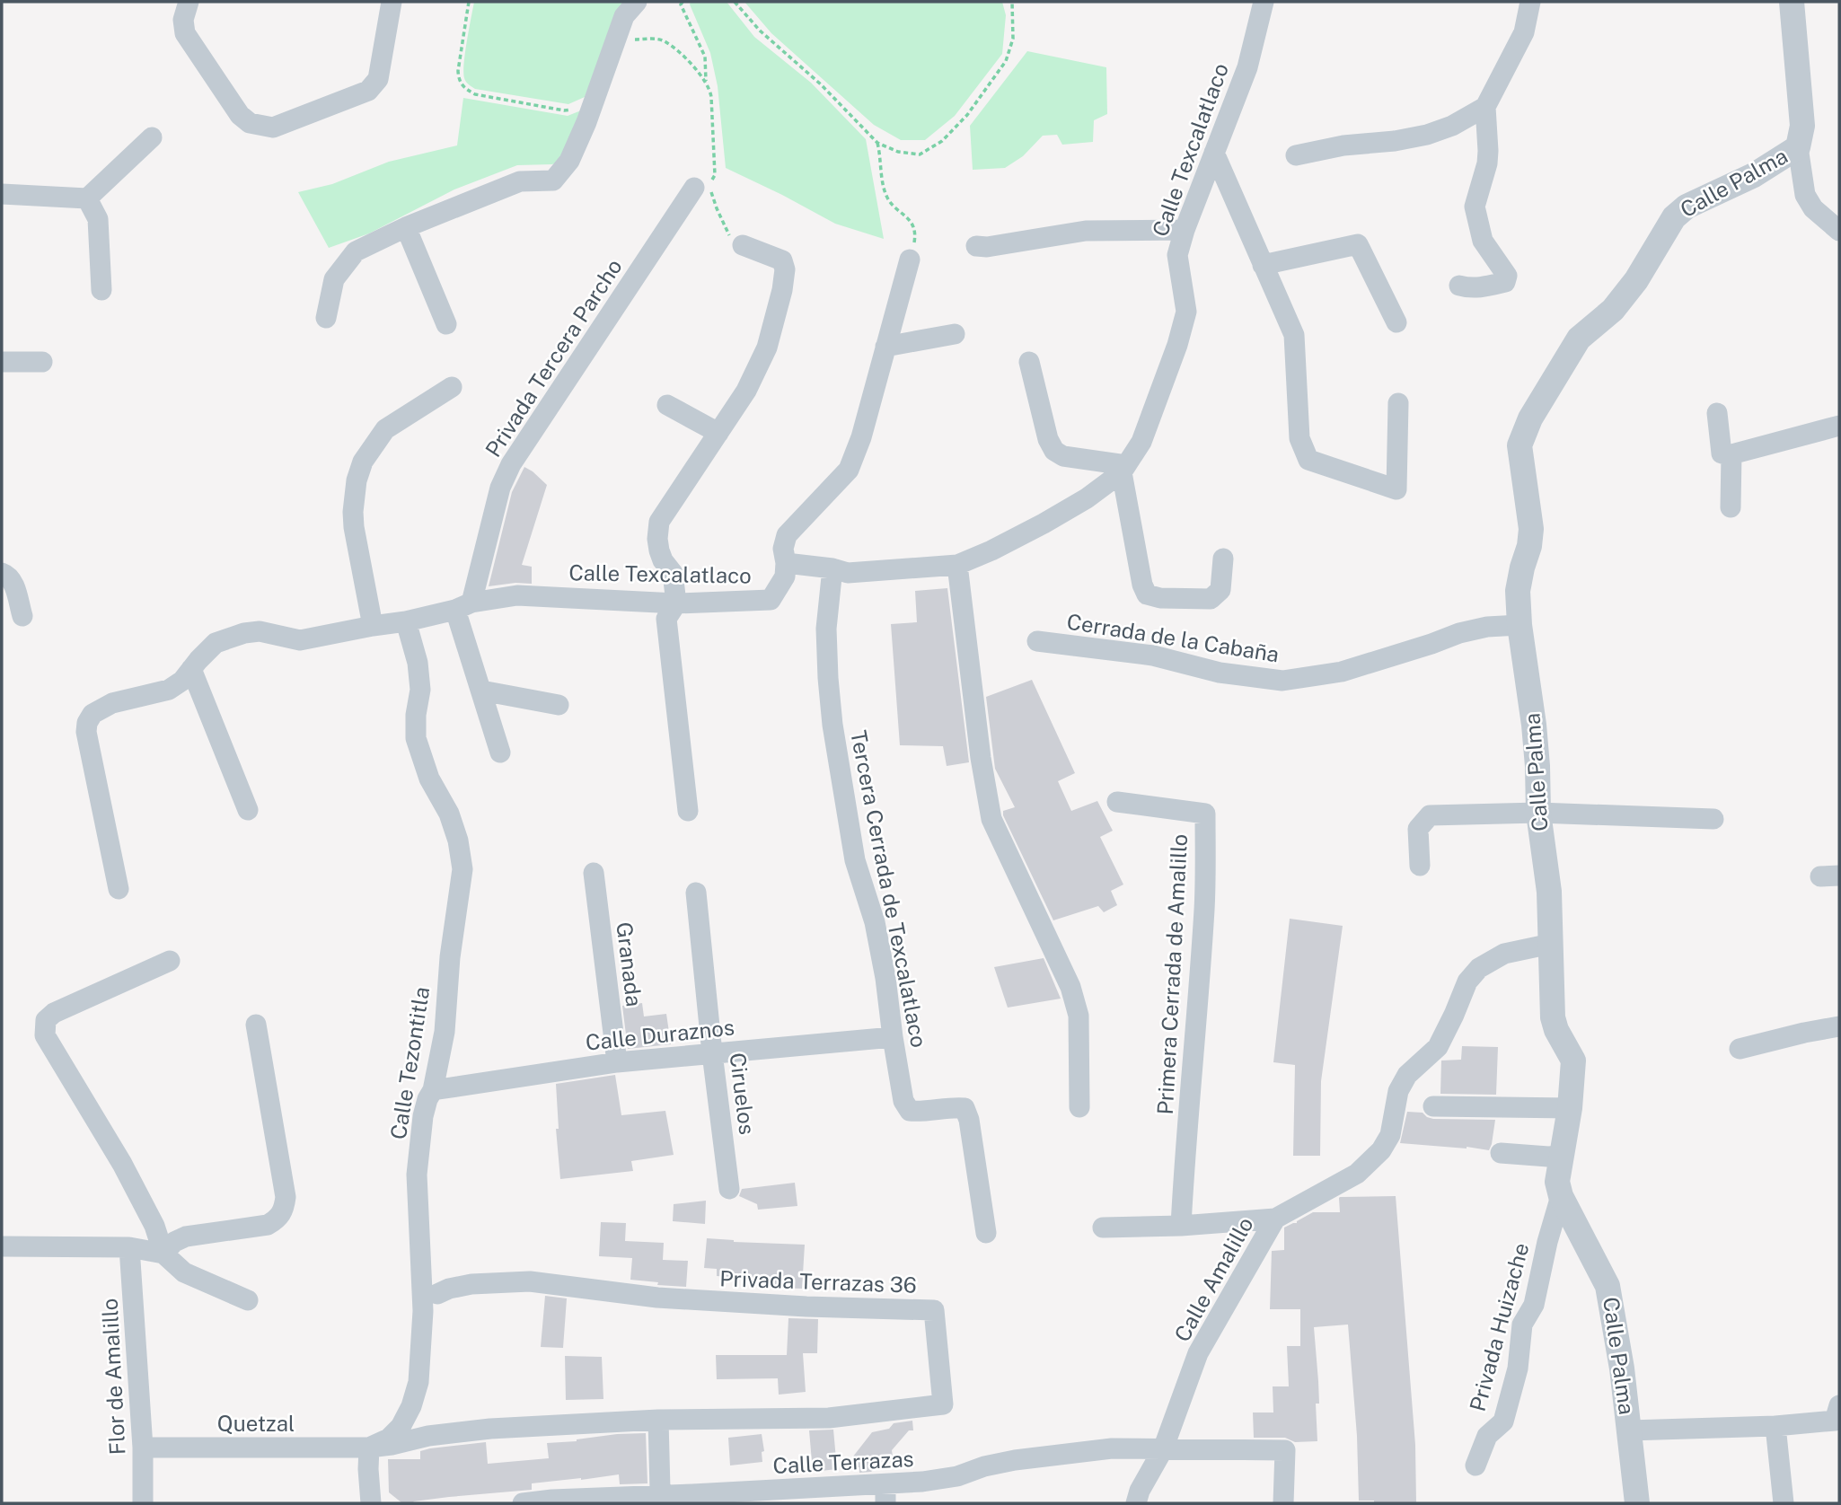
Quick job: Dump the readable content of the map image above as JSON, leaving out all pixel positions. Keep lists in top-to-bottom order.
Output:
{
  "streets": {
    "street": [
      "Calle Texcalatlaco",
      "Calle Palma",
      "Privada Tercera Parcho",
      "Cerrada de la Cabaña",
      "Tercera Cerrada de Texcalatlaco",
      "Granada",
      "Primera Cerrada de Amalillo",
      "Calle Duraznos",
      "Calle Tezontitla",
      "Ciruelos",
      "Calle Amalillo",
      "Privada Terrazas 36",
      "Privada Huizache",
      "Flor de Amalillo",
      "Quetzal",
      "Calle Terrazas"
    ]
  },
  "crossings": [
    ["Calle Texcalatlaco", "Privada Tercera Parcho"],
    ["Calle Texcalatlaco", "Tercera Cerrada de Texcalatlaco"],
    ["Calle Texcalatlaco", "Calle Tezontitla"],
    ["Calle Palma", "Cerrada de la Cabaña"],
    ["Calle Palma", "Calle Amalillo"],
    ["Calle Palma", "Privada Huizache"],
    ["Tercera Cerrada de Texcalatlaco", "Calle Duraznos"],
    ["Granada", "Calle Duraznos"],
    ["Calle Duraznos", "Calle Tezontitla"],
    ["Calle Duraznos", "Ciruelos"],
    ["Calle Tezontitla", "Privada Terrazas 36"],
    ["Calle Tezontitla", "Quetzal"],
    ["Calle Amalillo", "Calle Terrazas"],
    ["Privada Terrazas 36", "Quetzal"],
    ["Flor de Amalillo", "Quetzal"]
  ]
}
